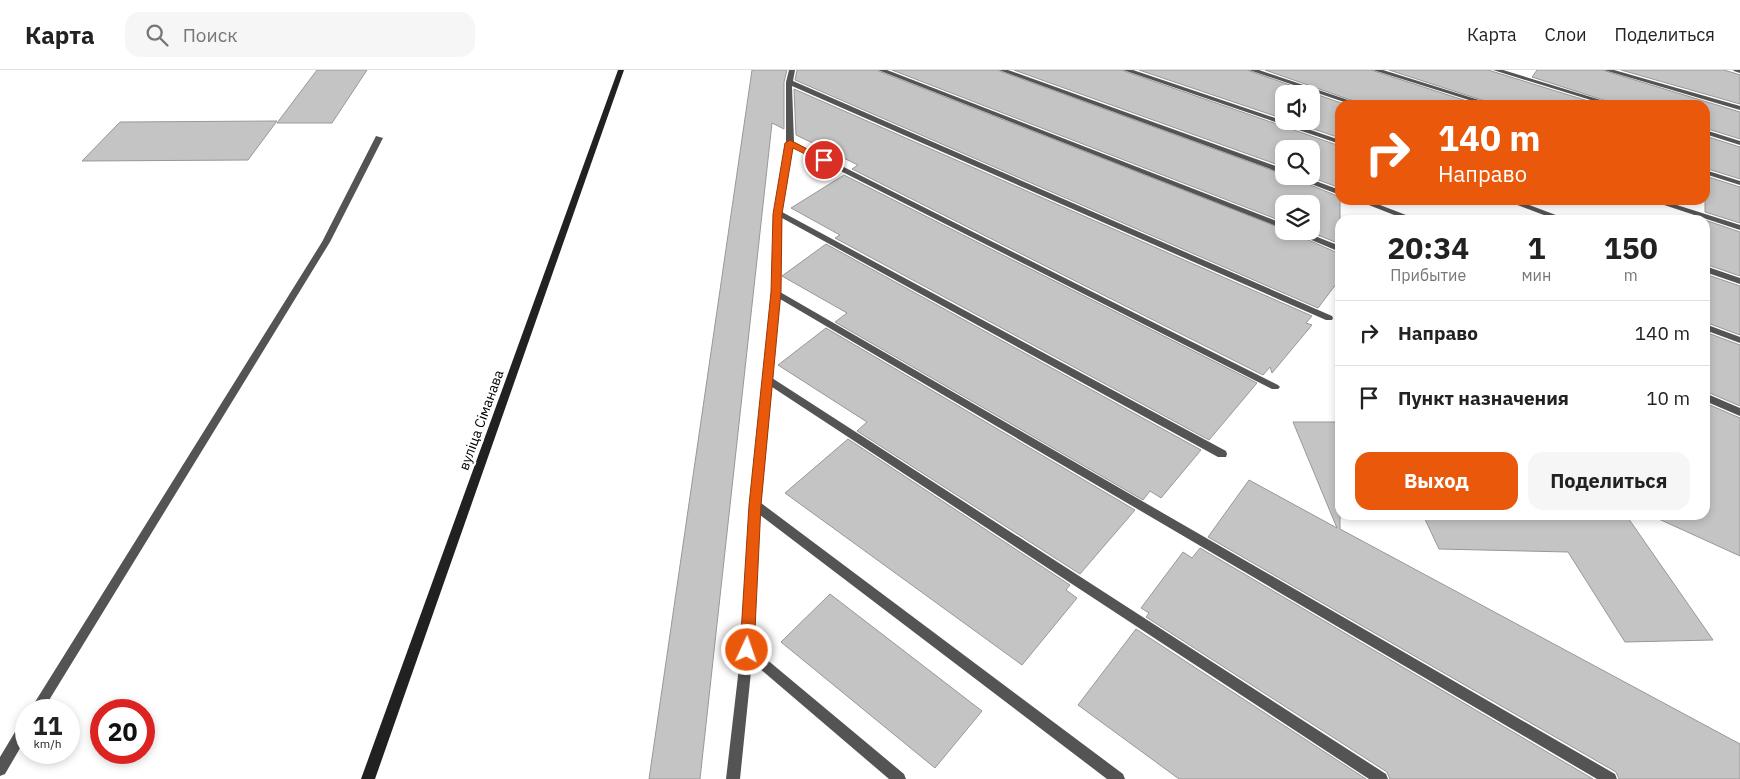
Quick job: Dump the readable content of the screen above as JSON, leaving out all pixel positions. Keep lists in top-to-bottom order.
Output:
{
  "streets": {
    "main road": ["вуліца Сіманава"]
  },
  "page": {
    "header": "Карта",
    "search": "Поиск",
    "nav": ["Карта", "Слои", "Поделиться"],
    "turn": ["140 m", "Направо"],
    "eta": [
      "20:34",
      "Прибытие",
      "1",
      "мин",
      "150",
      "m"
    ],
    "list": [
      {
        "name": "Направо",
        "value": "140 m"
      },
      {
        "name": "Пункт назначения",
        "value": "10 m"
      }
    ],
    "buttons": ["Выход", "Поделиться"],
    "speed": "11 km/h",
    "limit": "20"
  }
}
